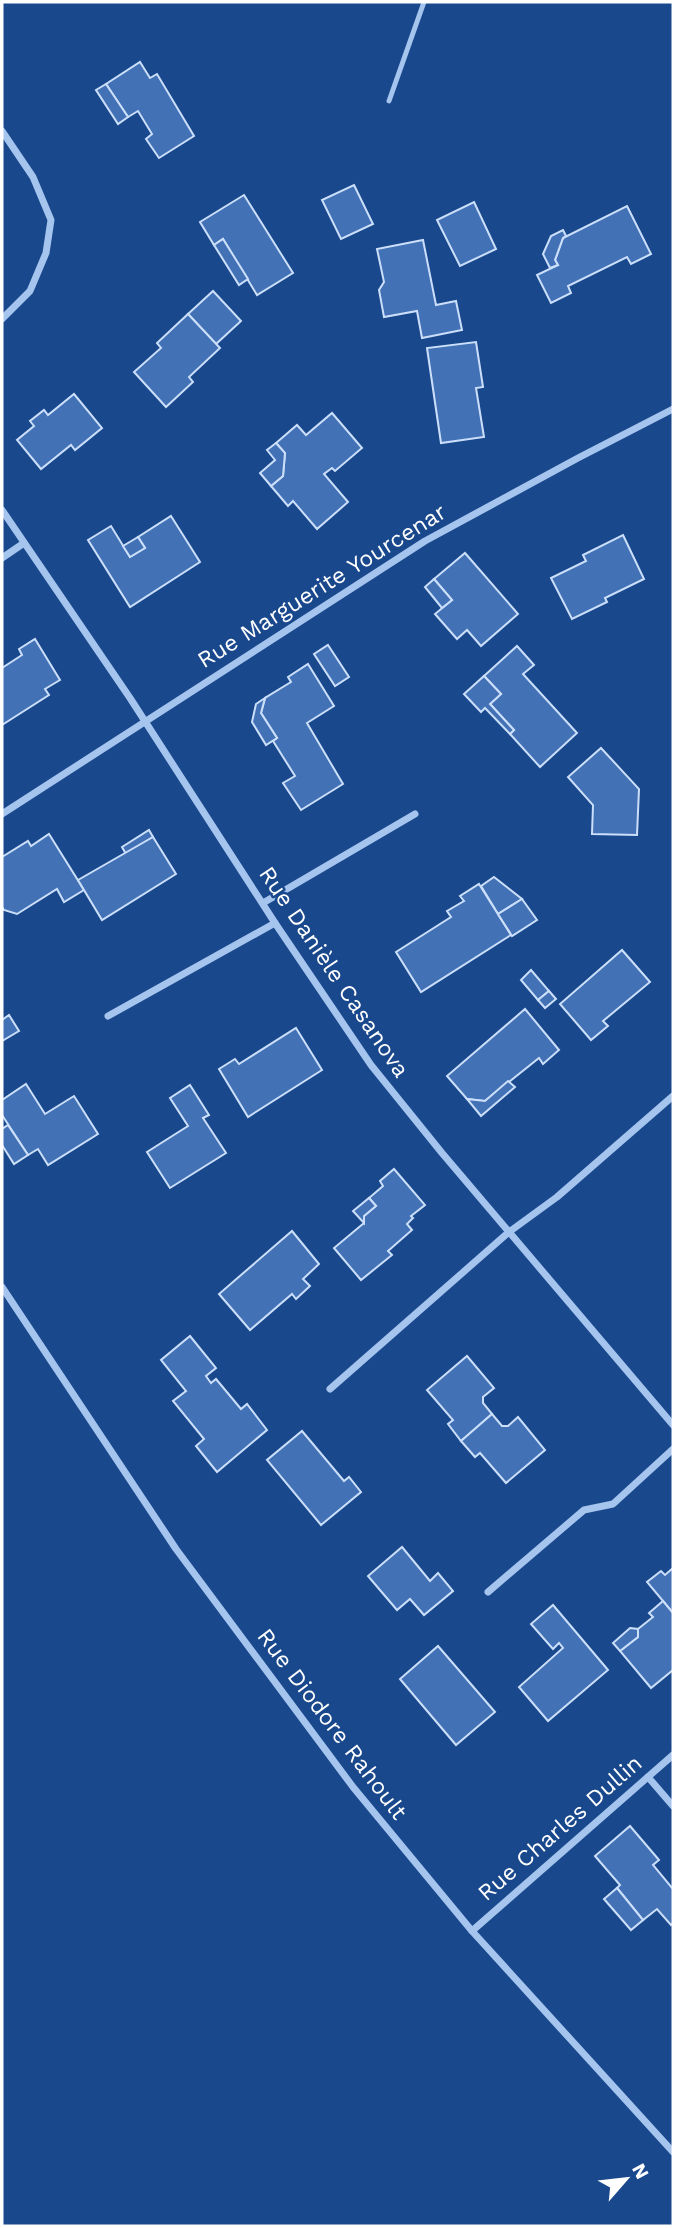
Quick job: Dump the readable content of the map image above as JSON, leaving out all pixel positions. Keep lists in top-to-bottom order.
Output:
{
  "streets": {
    "street": [
      "Rue Marguerite Yourcenar",
      "Rue Danièle Casanova",
      "Rue Diodore Rahoult",
      "Rue Charles Dullin"
    ]
  },
  "crossings": [
    ["Rue Marguerite Yourcenar", "Rue Danièle Casanova"],
    ["Rue Diodore Rahoult", "Rue Charles Dullin"]
  ],
  "north": "top right"
}
